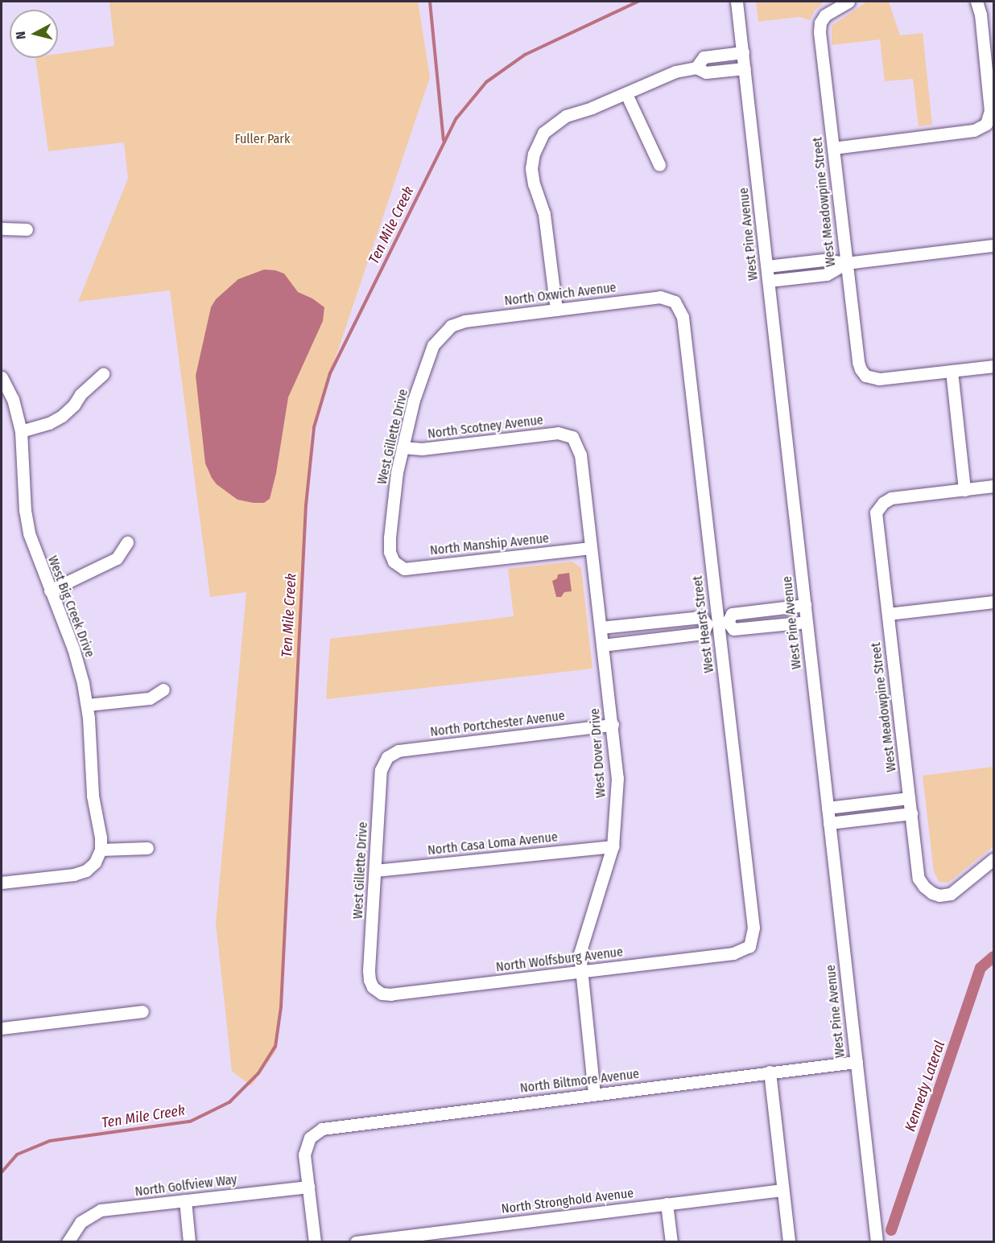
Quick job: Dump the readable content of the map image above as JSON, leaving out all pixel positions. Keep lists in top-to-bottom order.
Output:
{
  "streets": {
    "street": [
      "West Meadowpine Street",
      "West Pine Avenue",
      "North Oxwich Avenue",
      "North Scotney Avenue",
      "West Gillette Drive",
      "North Manship Avenue",
      "West Big Creek Drive",
      "West Hearst Street",
      "North Portchester Avenue",
      "West Dover Drive",
      "North Casa Loma Avenue",
      "North Wolfsburg Avenue",
      "North Biltmore Avenue",
      "North Golfview Way",
      "North Stronghold Avenue"
    ]
  },
  "crossings": [
    ["West Pine Avenue", "North Biltmore Avenue"],
    ["North Oxwich Avenue", "West Gillette Drive"],
    ["North Oxwich Avenue", "West Hearst Street"],
    ["North Scotney Avenue", "West Gillette Drive"],
    ["North Scotney Avenue", "West Dover Drive"],
    ["West Gillette Drive", "North Manship Avenue"],
    ["West Gillette Drive", "North Portchester Avenue"],
    ["West Gillette Drive", "North Casa Loma Avenue"],
    ["West Gillette Drive", "North Wolfsburg Avenue"],
    ["North Manship Avenue", "West Dover Drive"],
    ["West Hearst Street", "North Wolfsburg Avenue"],
    ["North Portchester Avenue", "West Dover Drive"],
    ["West Dover Drive", "North Casa Loma Avenue"],
    ["West Dover Drive", "North Wolfsburg Avenue"],
    ["West Dover Drive", "North Biltmore Avenue"],
    ["North Biltmore Avenue", "North Golfview Way"]
  ],
  "water": ["Ten Mile Creek", "Kennedy Lateral"],
  "parks": ["Fuller Park"],
  "north": "left"
}
